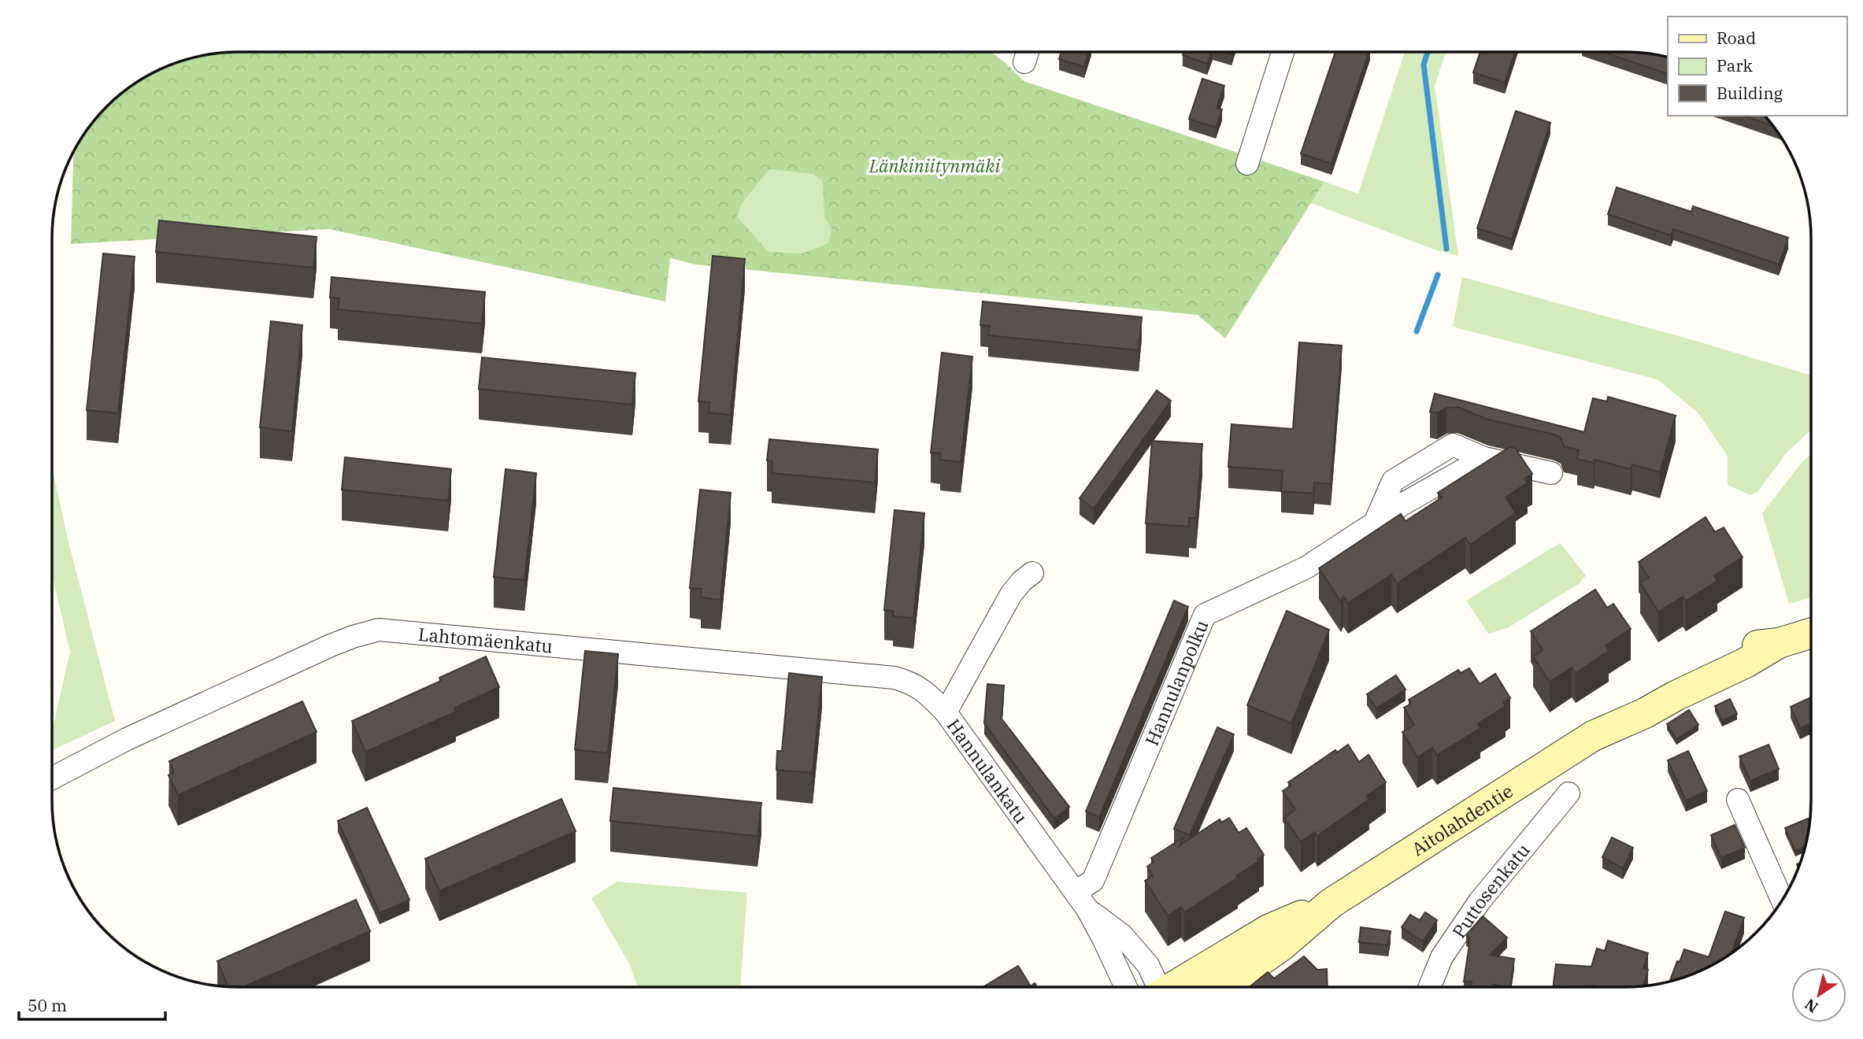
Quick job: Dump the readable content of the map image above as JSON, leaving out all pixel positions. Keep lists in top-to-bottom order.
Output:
{
  "streets": {
    "main road": ["Aitolahdentie"],
    "street": [
      "Lahtomäenkatu",
      "Hannulanpolku",
      "Hannulankatu",
      "Puttosenkatu"
    ]
  },
  "crossings": [
    ["Lahtomäenkatu", "Hannulankatu"],
    ["Hannulanpolku", "Hannulankatu"]
  ],
  "parks": ["Länkiniitynmäki"],
  "legend": ["Road", "Park", "Building"],
  "scale_bar": "50 m",
  "north": "bottom left"
}
